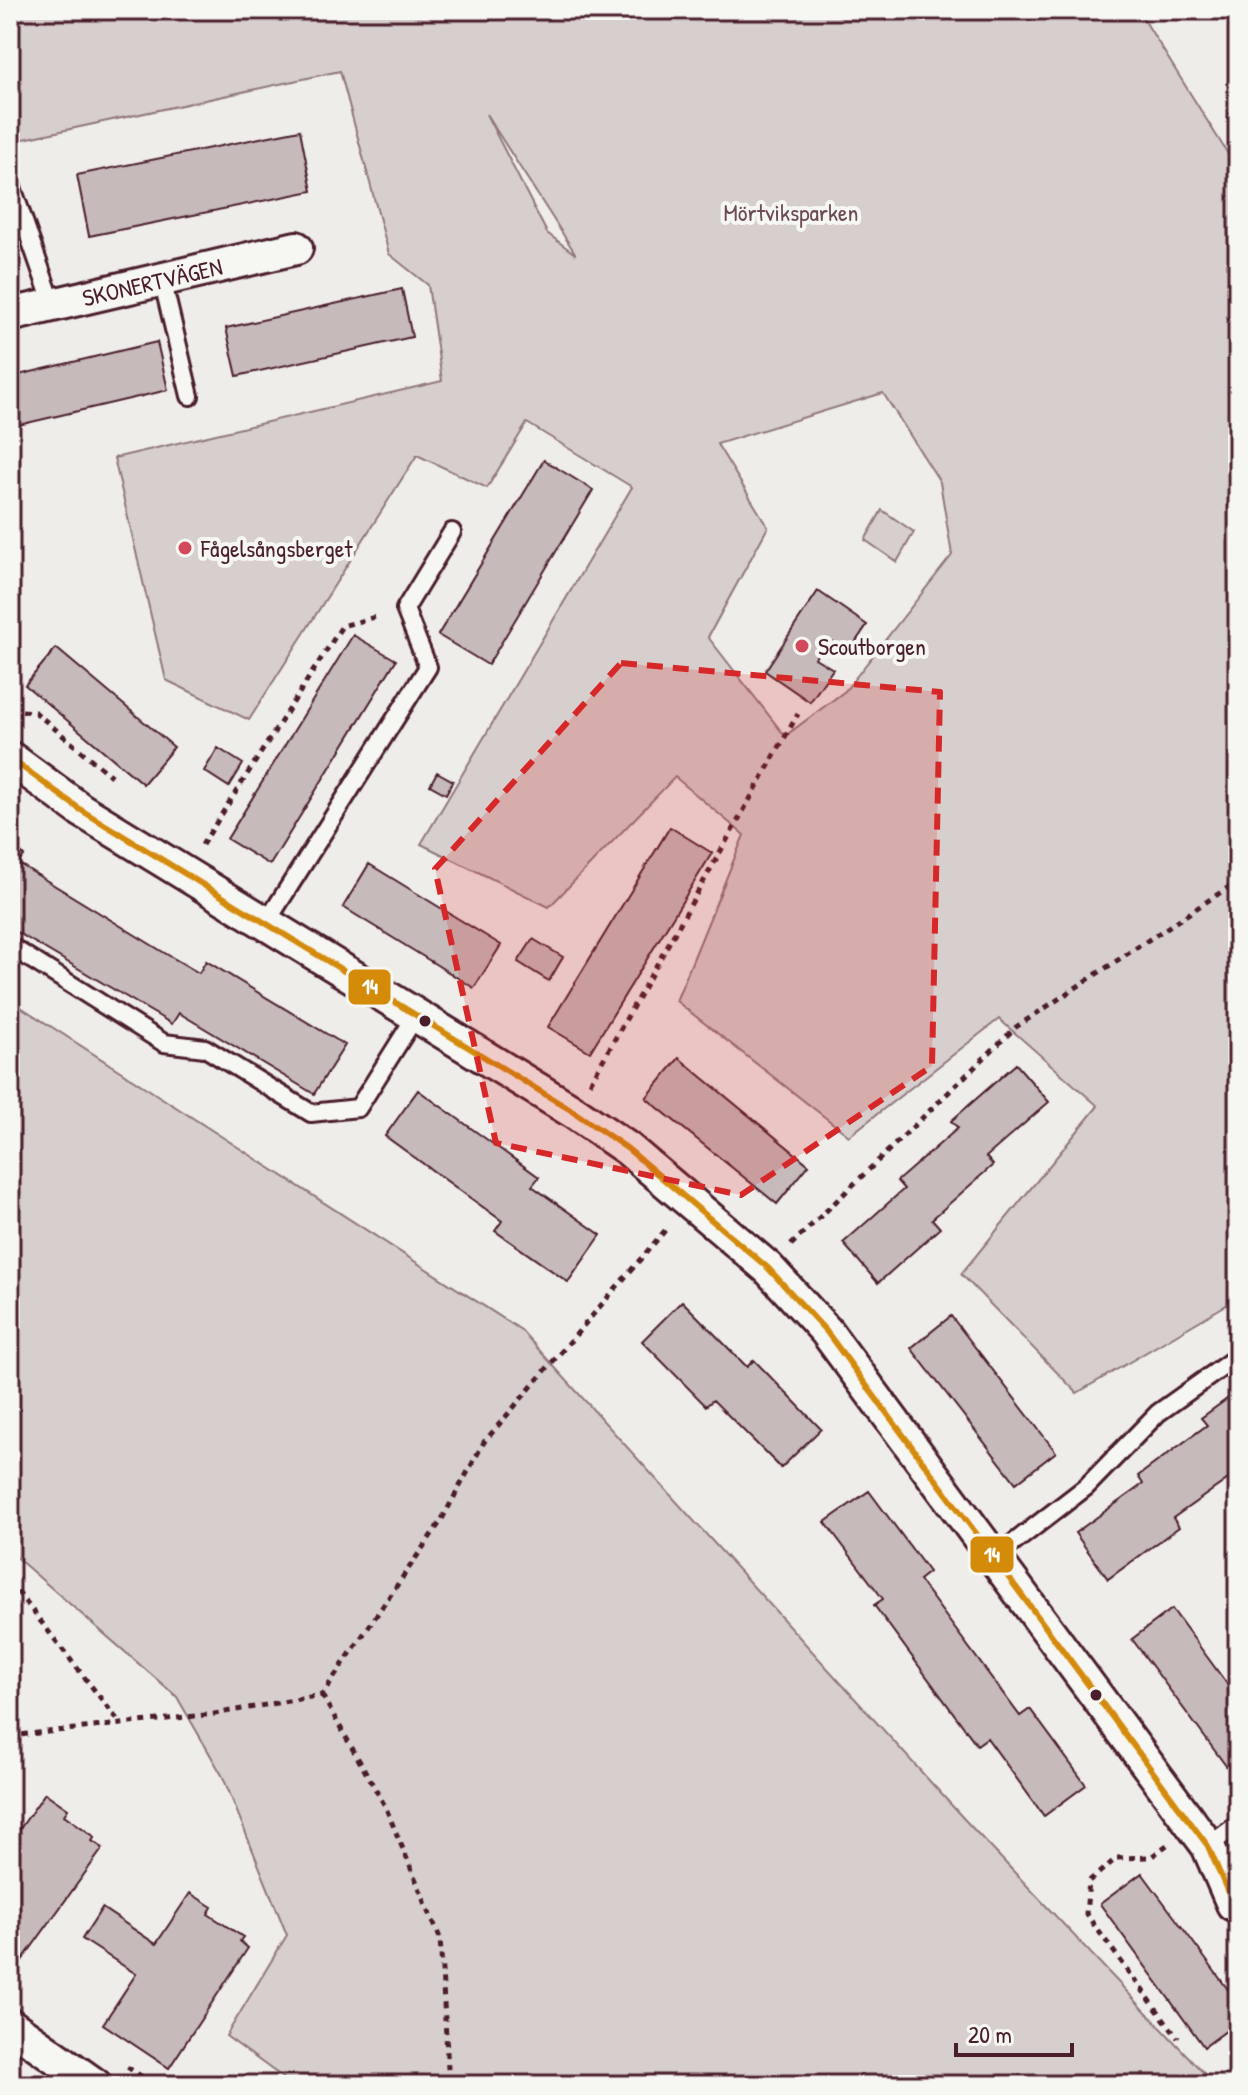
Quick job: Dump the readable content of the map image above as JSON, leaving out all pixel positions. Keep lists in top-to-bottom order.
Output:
{
  "streets": {
    "street": ["SKONERTVÄGEN"]
  },
  "parks": ["Mörtviksparken"],
  "places": ["Fågelsångsberget", "Scoutborgen"],
  "lines": ["transit line 14"],
  "scale_bar": "20 m"
}
